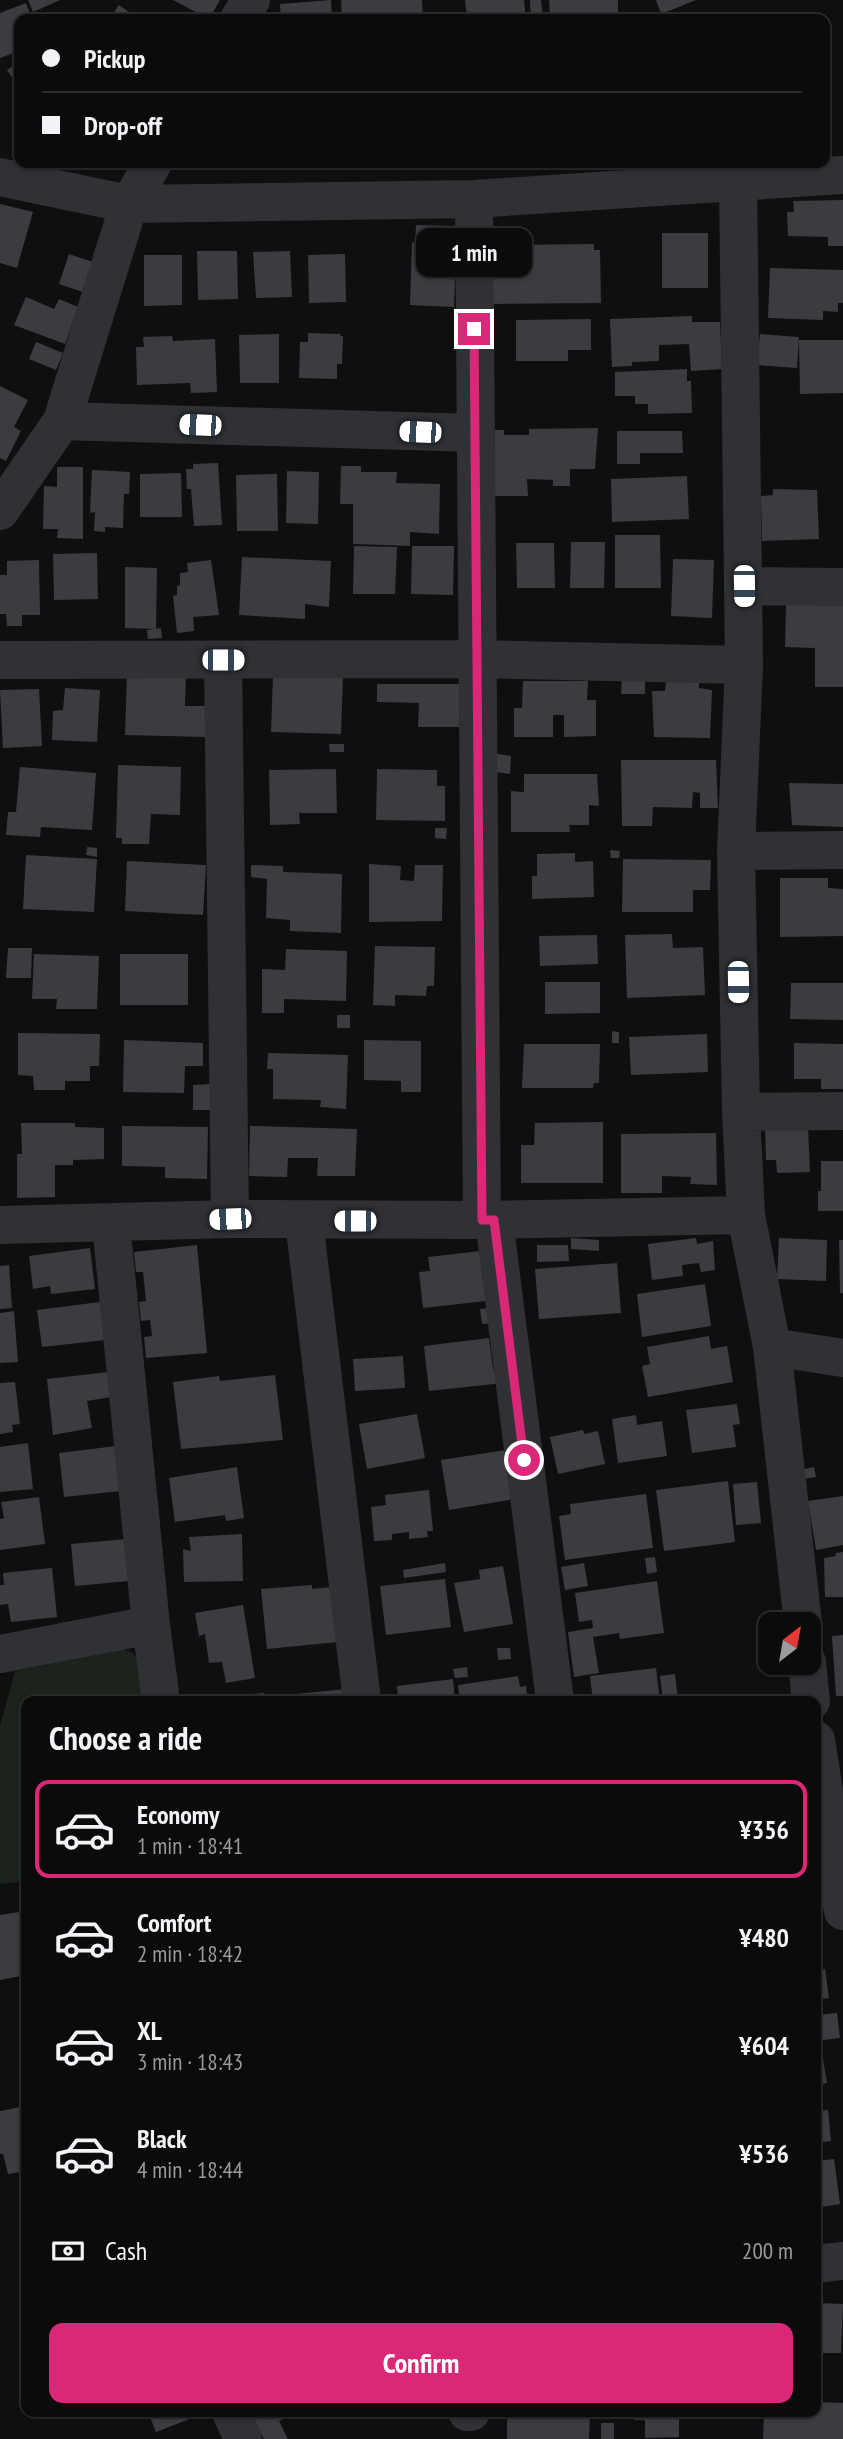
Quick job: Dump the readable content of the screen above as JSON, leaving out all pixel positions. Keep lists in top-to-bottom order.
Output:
{
  "north": "top right",
  "page": {
    "banner": ["Pickup", "Drop-off"],
    "bubble": "1 min",
    "heading": "Choose a ride",
    "list": [
      {
        "name": "Economy",
        "note": "1 min · 18:41",
        "value": "¥356"
      },
      {
        "name": "Comfort",
        "note": "2 min · 18:42",
        "value": "¥480"
      },
      {
        "name": "XL",
        "note": "3 min · 18:43",
        "value": "¥604"
      },
      {
        "name": "Black",
        "note": "4 min · 18:44",
        "value": "¥536"
      }
    ],
    "pay": ["Cash", "200 m"],
    "buttons": "Confirm"
  }
}
